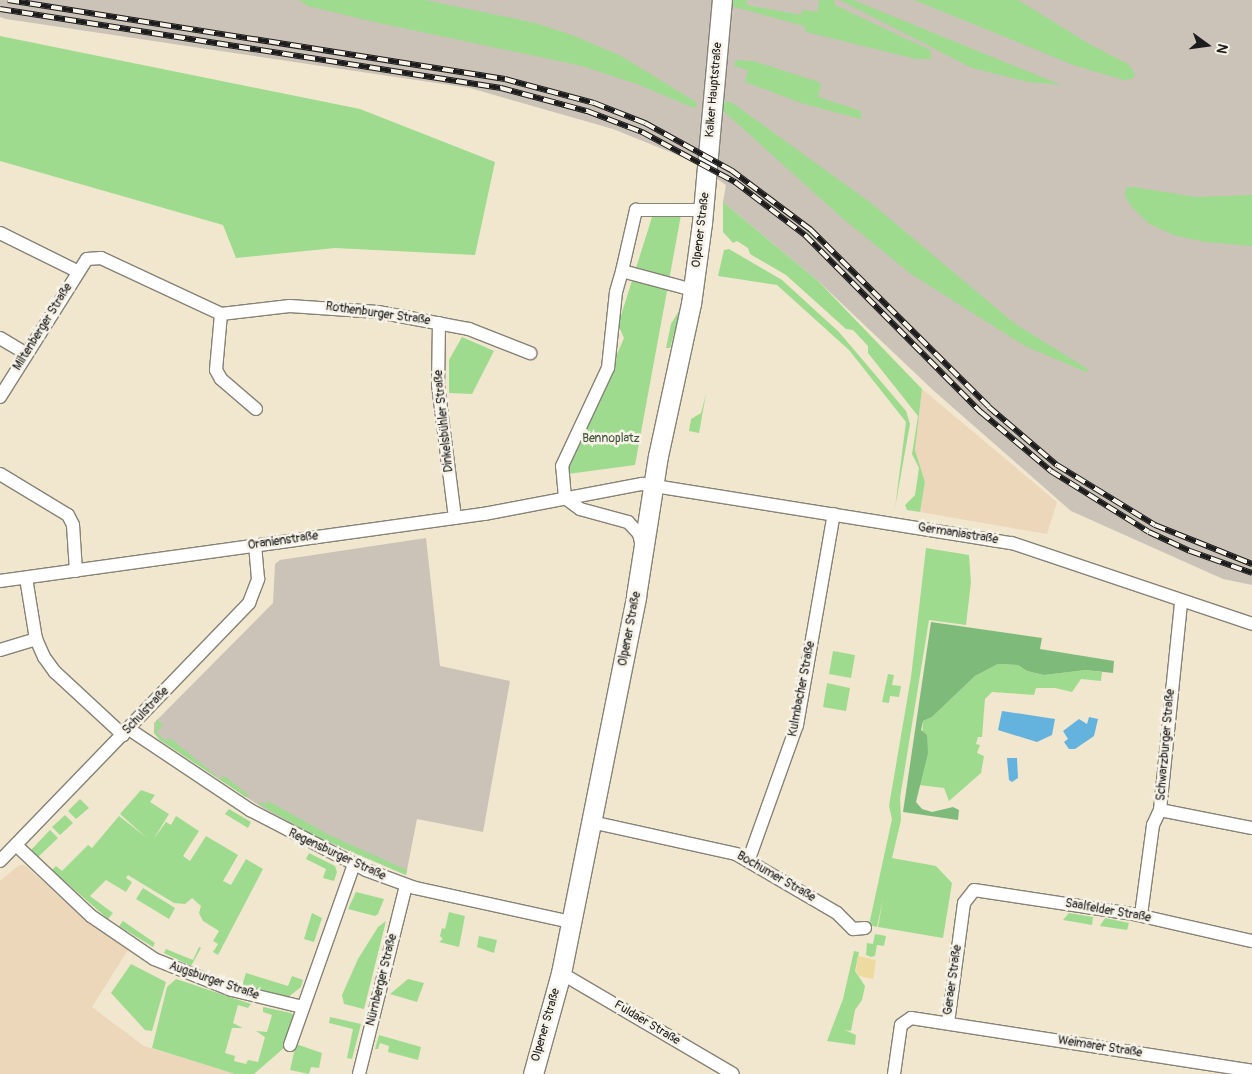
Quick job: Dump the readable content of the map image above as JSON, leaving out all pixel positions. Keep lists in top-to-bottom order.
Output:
{
  "streets": {
    "main road": ["Kalker Hauptstraße", "Olpener Straße"],
    "street": [
      "Rothenburger Straße",
      "Miltenberger Straße",
      "Dinkelsbühler Straße",
      "Germaniastraße",
      "Oranienstraße",
      "Kulmbacher Straße",
      "Schulstraße",
      "Schwarzburger Straße",
      "Regensburger Straße",
      "Bochumer Straße",
      "Saalfelder Straße",
      "Nürnberger Straße",
      "Geraer Straße",
      "Augsburger Straße",
      "Fuldaer Straße",
      "Weimarer Straße"
    ]
  },
  "crossings": [
    ["Kalker Hauptstraße", "Olpener Straße"],
    ["Olpener Straße", "Germaniastraße"],
    ["Olpener Straße", "Oranienstraße"],
    ["Olpener Straße", "Regensburger Straße"],
    ["Olpener Straße", "Bochumer Straße"],
    ["Olpener Straße", "Fuldaer Straße"],
    ["Rothenburger Straße", "Miltenberger Straße"],
    ["Rothenburger Straße", "Dinkelsbühler Straße"],
    ["Dinkelsbühler Straße", "Oranienstraße"],
    ["Germaniastraße", "Oranienstraße"],
    ["Germaniastraße", "Kulmbacher Straße"],
    ["Germaniastraße", "Schwarzburger Straße"],
    ["Oranienstraße", "Schulstraße"],
    ["Oranienstraße", "Regensburger Straße"],
    ["Kulmbacher Straße", "Bochumer Straße"],
    ["Schulstraße", "Regensburger Straße"],
    ["Schulstraße", "Augsburger Straße"],
    ["Schwarzburger Straße", "Saalfelder Straße"],
    ["Regensburger Straße", "Nürnberger Straße"],
    ["Saalfelder Straße", "Geraer Straße"],
    ["Geraer Straße", "Weimarer Straße"]
  ],
  "parks": ["Bennoplatz"],
  "north": "right"
}
